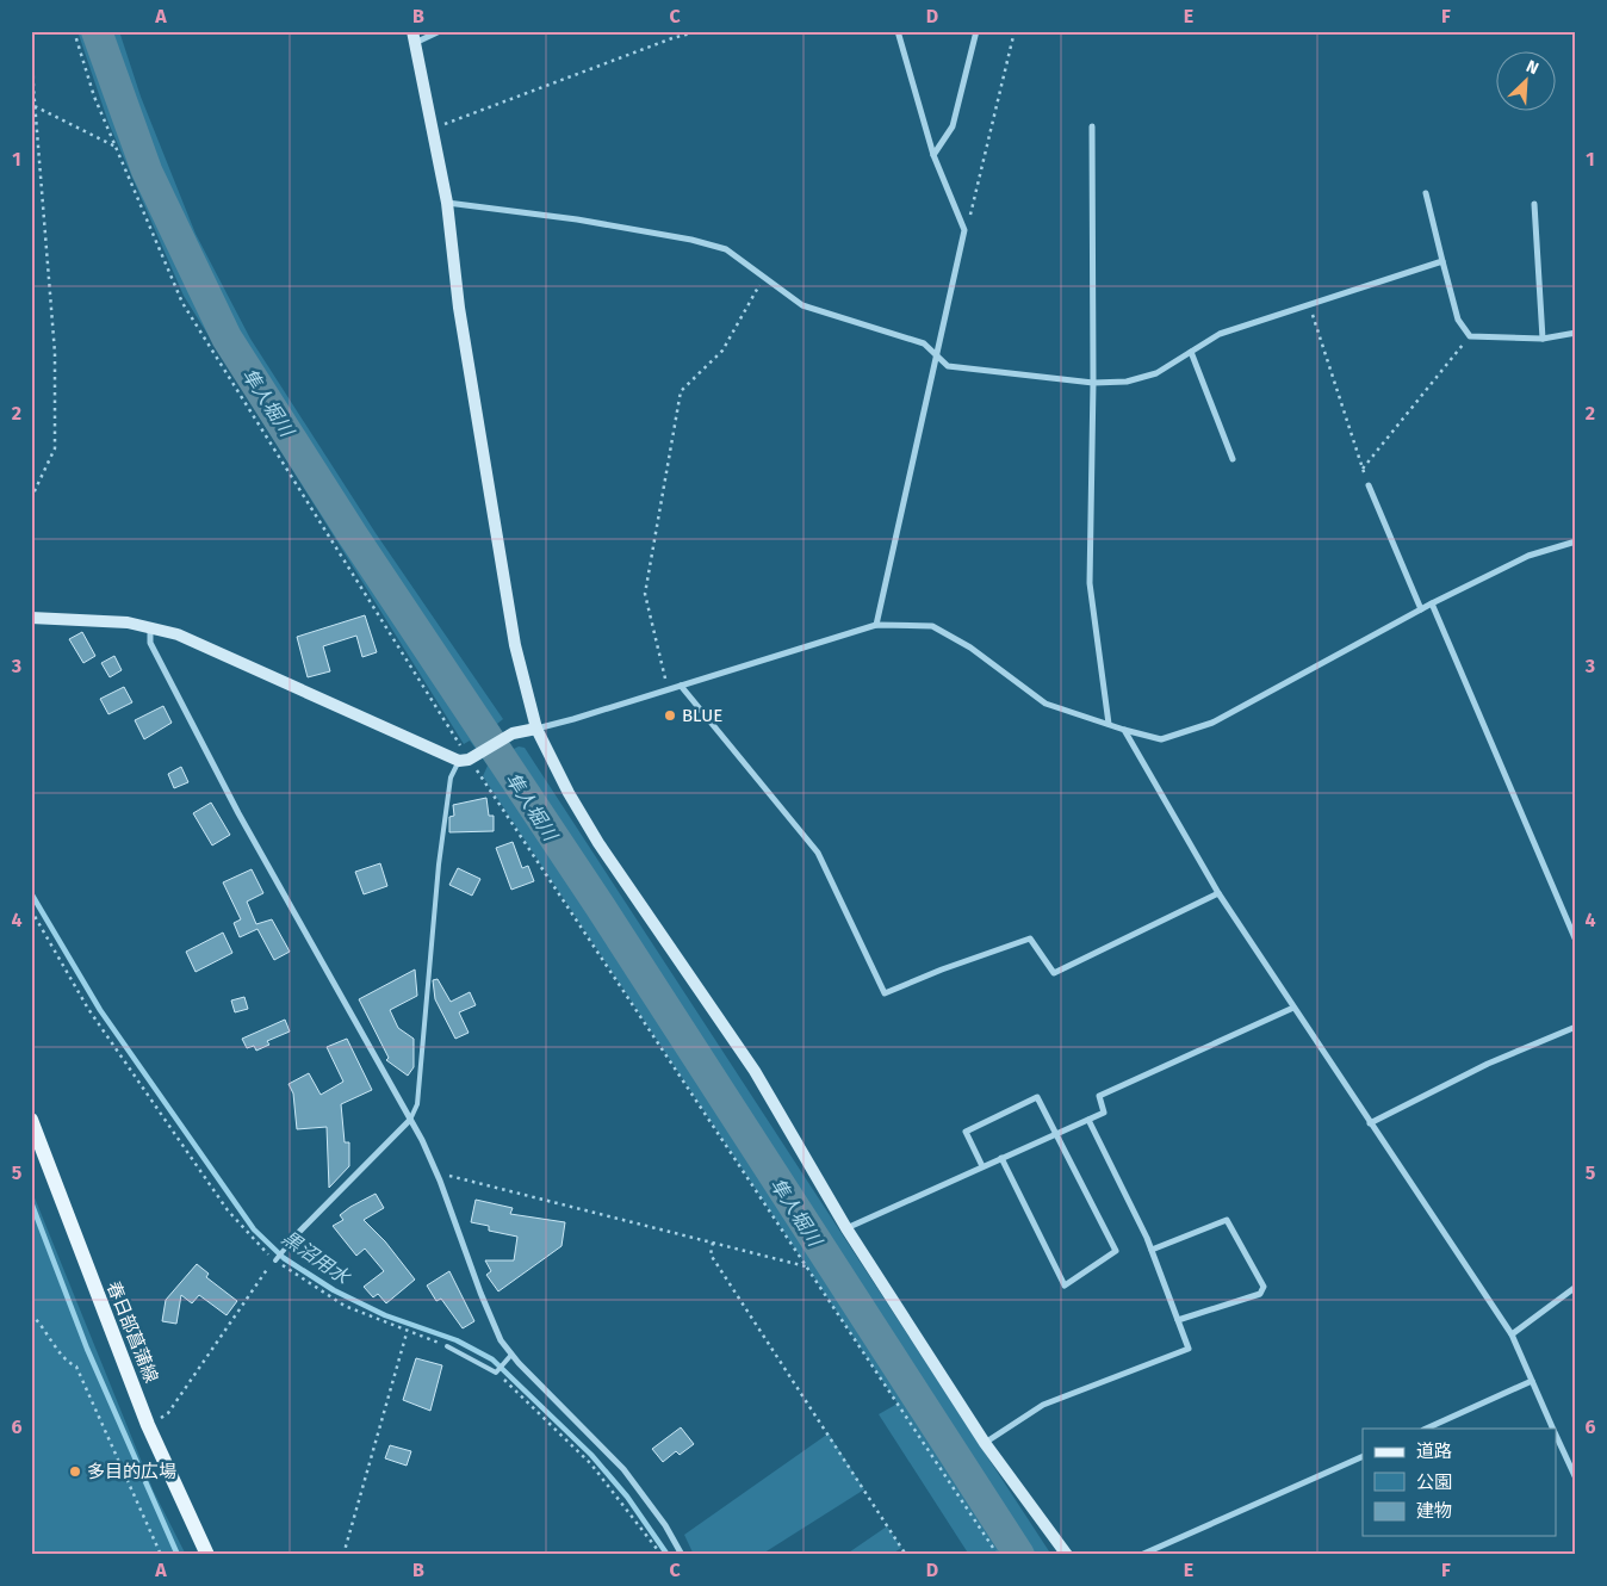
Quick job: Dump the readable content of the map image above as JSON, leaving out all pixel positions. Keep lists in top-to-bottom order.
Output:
{
  "streets": {
    "main road": ["春日部菖蒲線"]
  },
  "water": ["隼人堀川", "黒沼用水"],
  "places": ["BLUE", "多目的広場"],
  "legend": ["道路", "公園", "建物"],
  "north": "top right",
  "grid": {
    "columns": [
      "A",
      "B",
      "C",
      "D",
      "E",
      "F"
    ],
    "rows": [
      "1",
      "2",
      "3",
      "4",
      "5",
      "6"
    ]
  }
}
